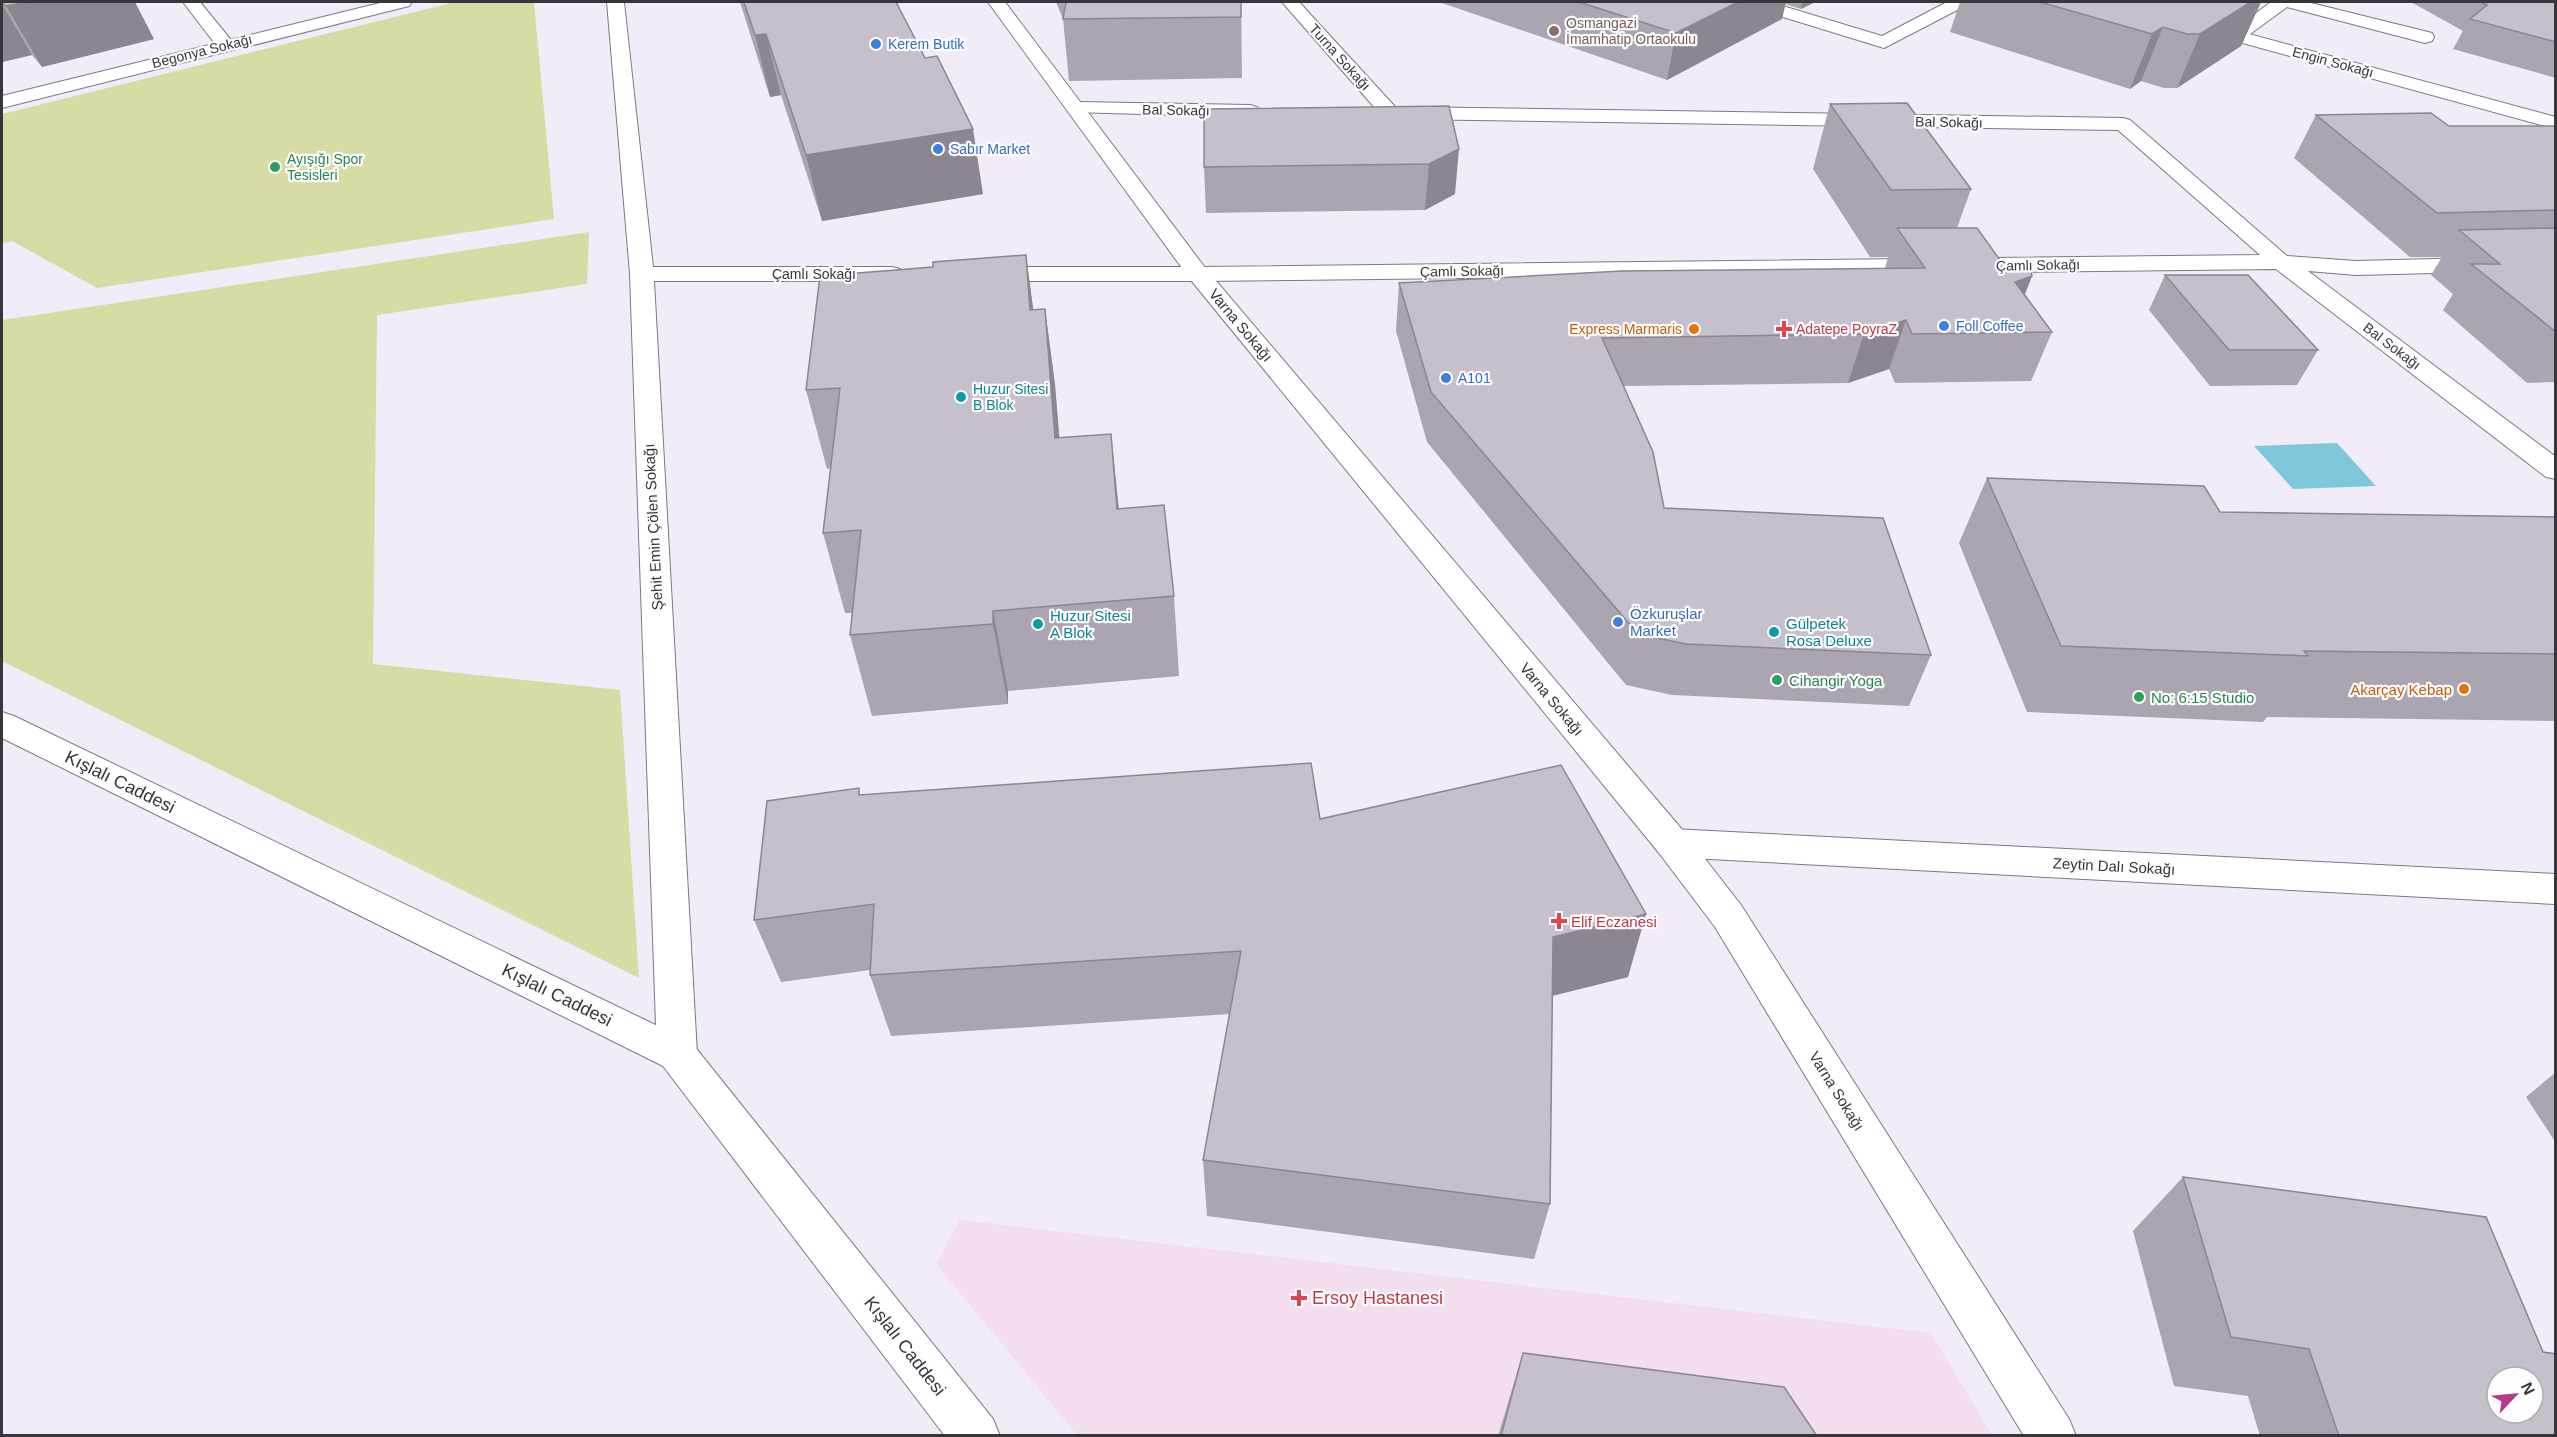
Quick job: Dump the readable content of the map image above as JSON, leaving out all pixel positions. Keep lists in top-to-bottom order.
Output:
{
  "streets": {
    "street": [
      "Begonya Sokağı",
      "Turna Sokağı",
      "Engin Sokağı",
      "Bal Sokağı",
      "Çamlı Sokağı",
      "Varna Sokağı",
      "Şehit Emin Çölen Sokağı",
      "Kışlalı Caddesi",
      "Zeytin Dalı Sokağı"
    ]
  },
  "crossings": [
    ["Turna Sokağı", "Bal Sokağı"],
    ["Bal Sokağı", "Çamlı Sokağı"],
    ["Bal Sokağı", "Varna Sokağı"],
    ["Çamlı Sokağı", "Varna Sokağı"],
    ["Çamlı Sokağı", "Şehit Emin Çölen Sokağı"],
    ["Varna Sokağı", "Zeytin Dalı Sokağı"],
    ["Şehit Emin Çölen Sokağı", "Kışlalı Caddesi"]
  ],
  "places": {
    "other": [
      "Osmangazi İmamhatip Ortaokulu",
      "Kerem Butik",
      "Sabır Market",
      "Ayışığı Spor Tesisleri",
      "Foll Coffee",
      "Express Marmaris",
      "A101",
      "Huzur Sitesi B Blok",
      "Özkuruşlar Market",
      "Huzur Sitesi A Blok",
      "Gülpetek Rosa Deluxe",
      "Cihangir Yoga",
      "Akarçay Kebap",
      "No: 6:15 Studio"
    ],
    "health": ["Adatepe PoyraZ", "Elif Eczanesi", "Ersoy Hastanesi"]
  },
  "north": "top right"
}
